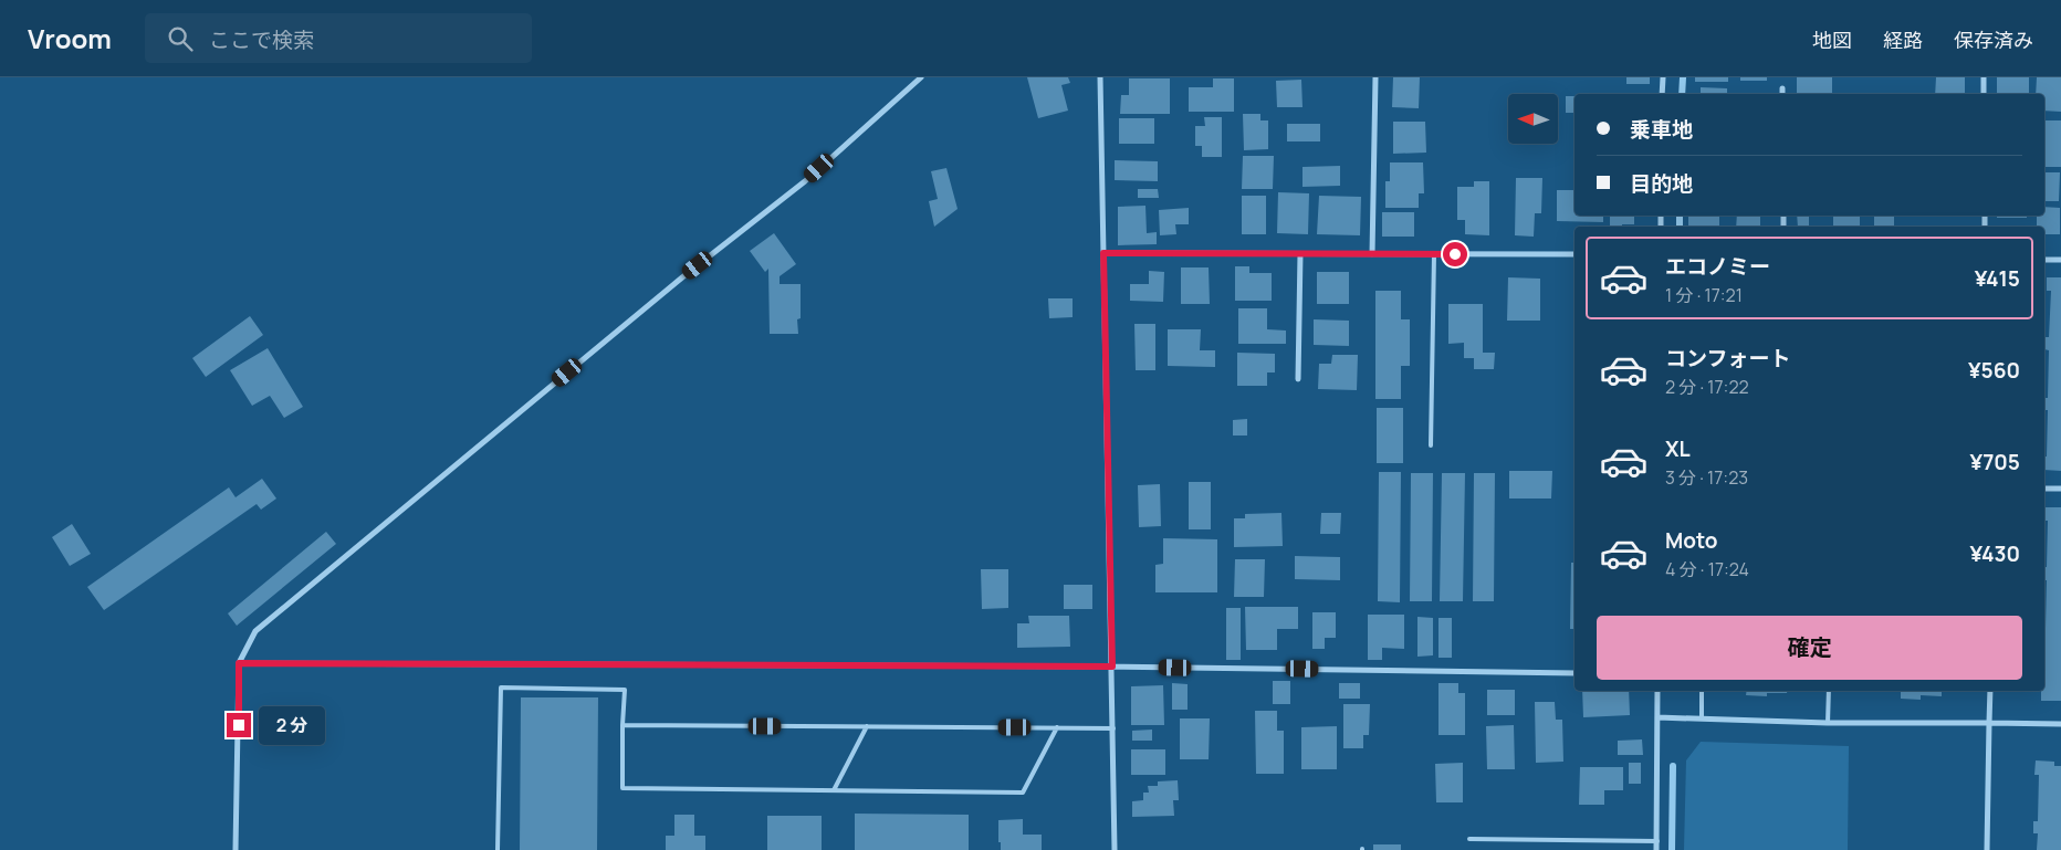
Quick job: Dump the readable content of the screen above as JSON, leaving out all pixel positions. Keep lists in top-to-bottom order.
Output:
{
  "north": "left",
  "page": {
    "header": "Vroom",
    "search": "ここで検索",
    "nav": ["地図", "経路", "保存済み"],
    "banner": ["乗車地", "目的地"],
    "list": [
      {
        "name": "エコノミー",
        "note": "1 分 · 17:21",
        "value": "¥415"
      },
      {
        "name": "コンフォート",
        "note": "2 分 · 17:22",
        "value": "¥560"
      },
      {
        "name": "XL",
        "note": "3 分 · 17:23",
        "value": "¥705"
      },
      {
        "name": "Moto",
        "note": "4 分 · 17:24",
        "value": "¥430"
      }
    ],
    "buttons": "確定",
    "bubble": "2 分"
  }
}
